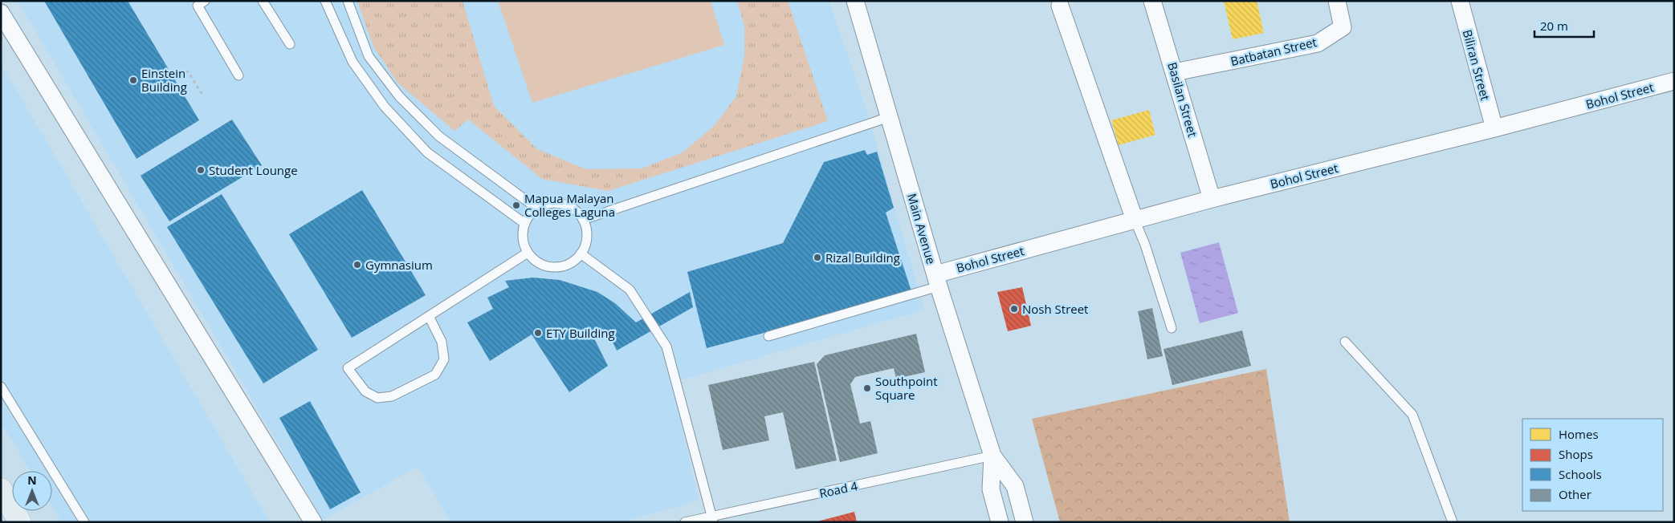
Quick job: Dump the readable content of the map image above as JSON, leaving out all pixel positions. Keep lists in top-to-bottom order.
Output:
{
  "streets": {
    "street": [
      "Batbatan Street",
      "Biliran Street",
      "Bohol Street",
      "Basilan Street",
      "Main Avenue"
    ],
    "lane": ["Road 4"]
  },
  "crossings": [
    ["Batbatan Street", "Basilan Street"],
    ["Biliran Street", "Bohol Street"],
    ["Bohol Street", "Basilan Street"],
    ["Bohol Street", "Main Avenue"],
    ["Main Avenue", "Road 4"]
  ],
  "places": [
    "Einstein Building",
    "Student Lounge",
    "Mapua Malayan Colleges Laguna",
    "Rizal Building",
    "Gymnasium",
    "Nosh Street",
    "ETY Building",
    "Southpoint Square"
  ],
  "legend": [
    "Homes",
    "Shops",
    "Schools",
    "Other"
  ],
  "scale_bar": "20 m",
  "north": "top"
}
